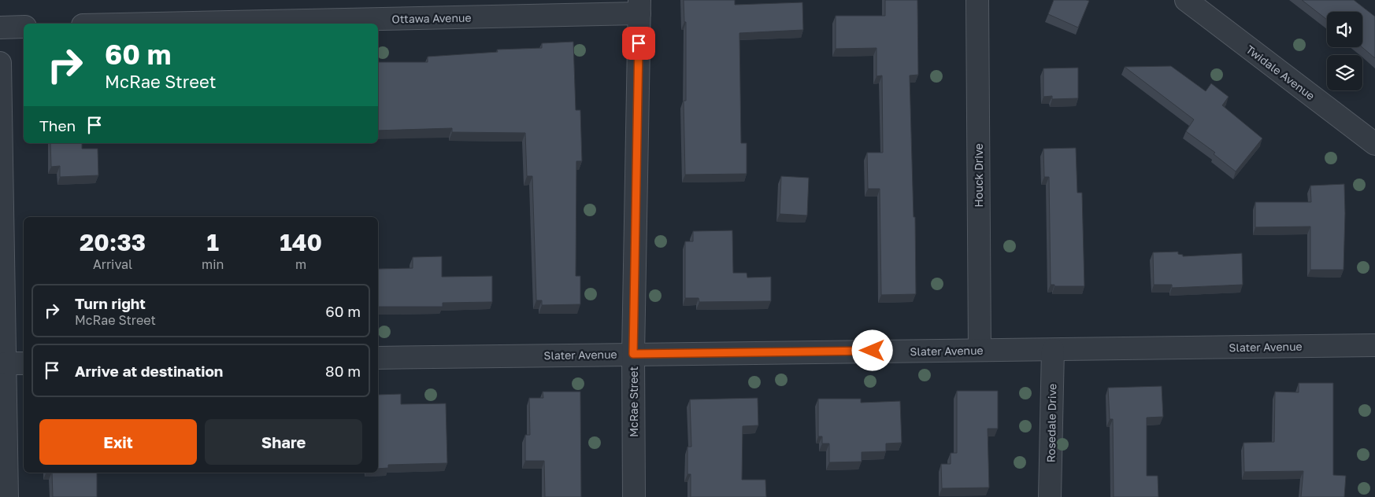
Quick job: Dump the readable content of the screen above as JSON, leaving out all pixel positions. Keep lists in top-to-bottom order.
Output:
{
  "streets": {
    "street": [
      "Ottawa Avenue",
      "Twidale Avenue",
      "Houck Drive",
      "Slater Avenue",
      "McRae Street",
      "Rosedale Drive"
    ]
  },
  "crossings": [
    ["Ottawa Avenue", "McRae Street"],
    ["Houck Drive", "Slater Avenue"],
    ["Slater Avenue", "McRae Street"],
    ["Slater Avenue", "Rosedale Drive"]
  ],
  "page": {
    "turn": ["60 m", "McRae Street"],
    "then": "Then",
    "eta": [
      "20:33",
      "Arrival",
      "1",
      "min",
      "140",
      "m"
    ],
    "list": [
      {
        "name": "Turn right",
        "note": "McRae Street",
        "value": "60 m"
      },
      {
        "name": "Arrive at destination",
        "value": "80 m"
      }
    ],
    "buttons": ["Exit", "Share"]
  }
}
